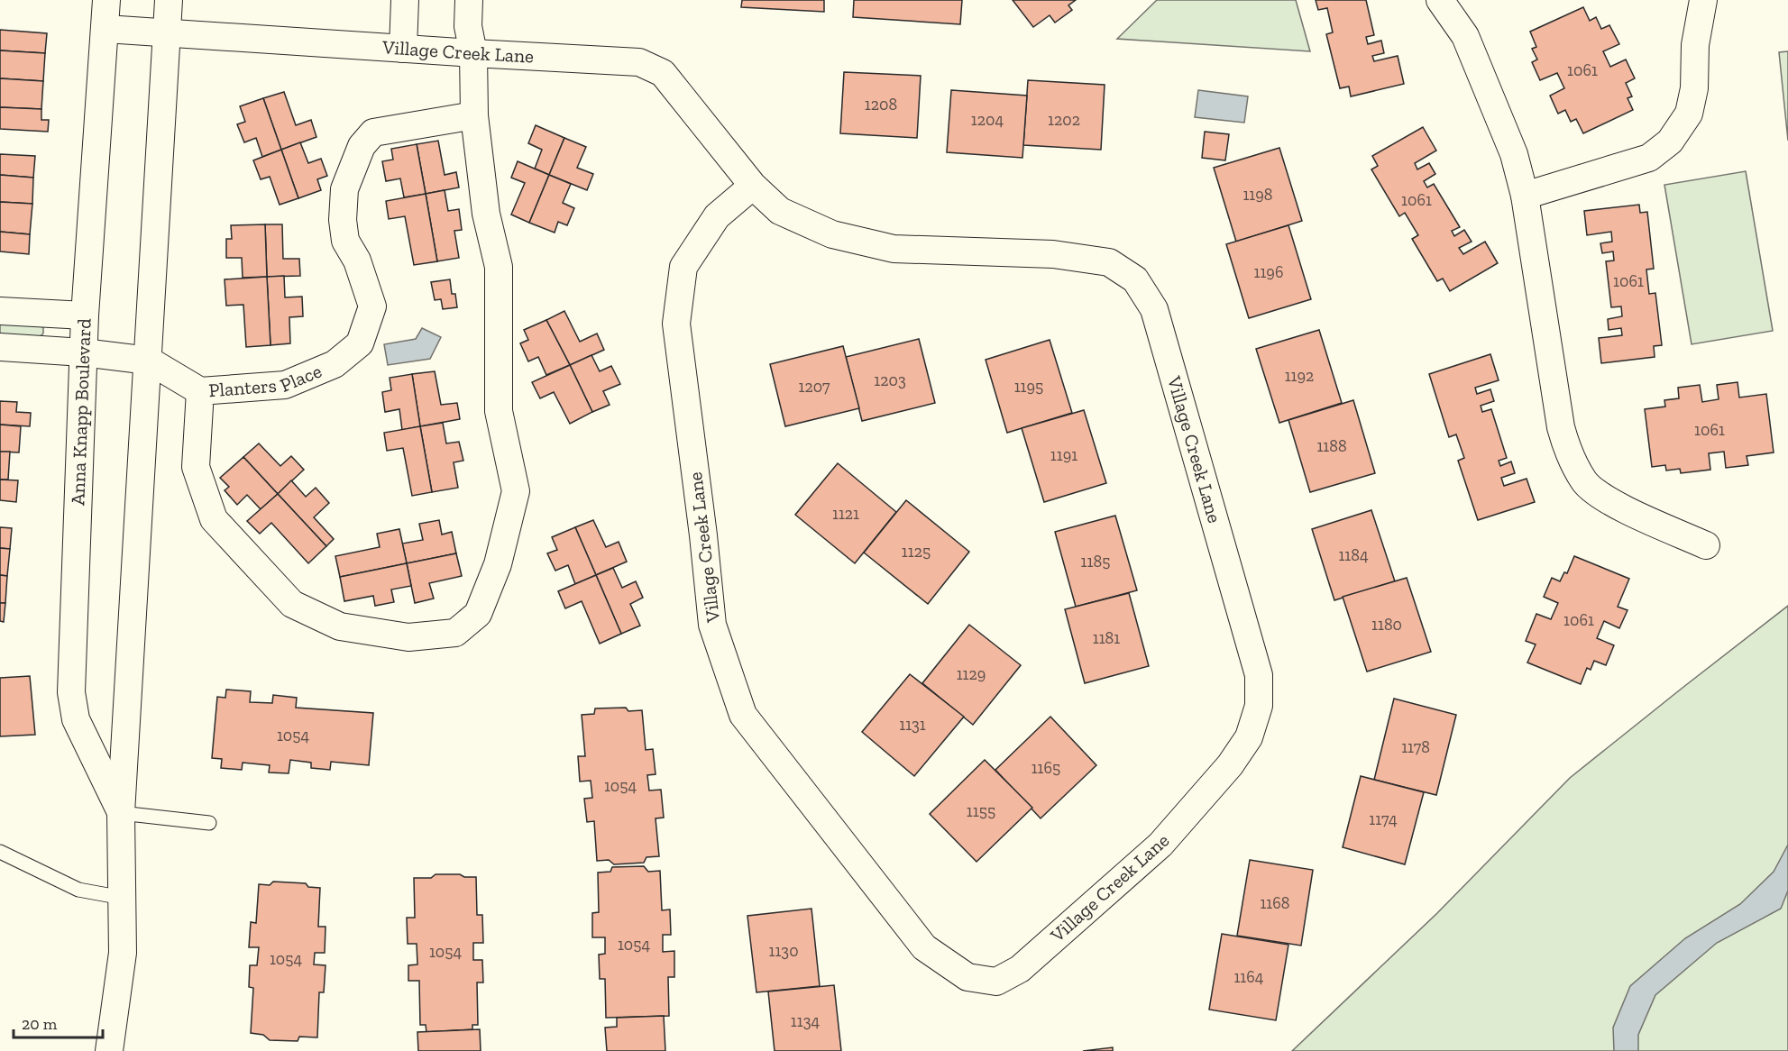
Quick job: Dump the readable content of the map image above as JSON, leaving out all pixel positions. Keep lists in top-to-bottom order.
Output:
{
  "streets": {
    "street": ["Village Creek Lane", "Planters Place", "Anna Knapp Boulevard"]
  },
  "crossings": [
    ["Village Creek Lane", "Planters Place"],
    ["Village Creek Lane", "Anna Knapp Boulevard"]
  ],
  "house_numbers": [
    "1061",
    "1208",
    "1204",
    "1202",
    "1198",
    "1061",
    "1196",
    "1061",
    "1192",
    "1203",
    "1207",
    "1195",
    "1061",
    "1188",
    "1191",
    "1121",
    "1125",
    "1184",
    "1185",
    "1061",
    "1180",
    "1181",
    "1129",
    "1131",
    "1054",
    "1178",
    "1165",
    "1054",
    "1155",
    "1174",
    "1168",
    "1054",
    "1130",
    "1054",
    "1054",
    "1164",
    "1134"
  ],
  "scale_bar": "20 m"
}
